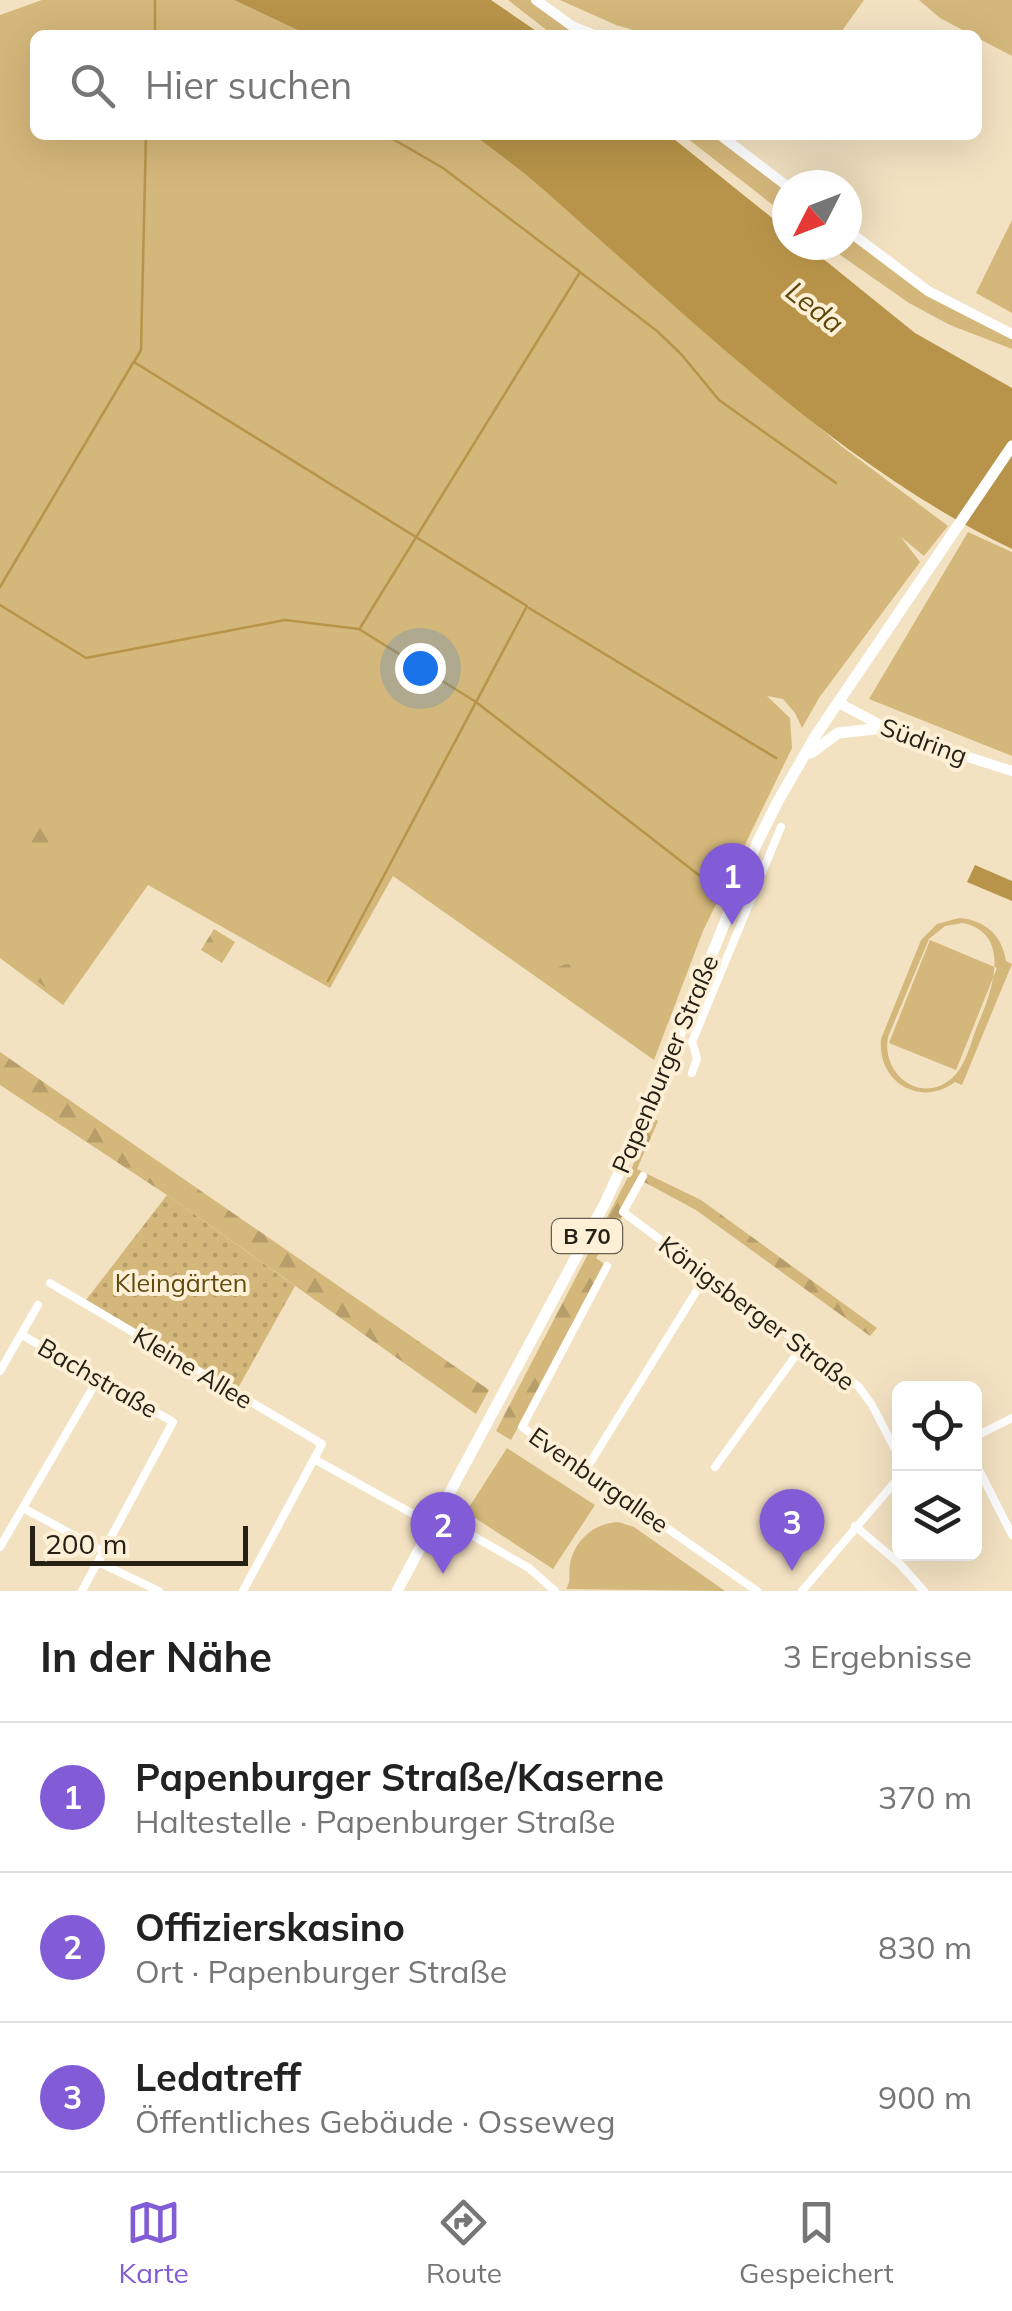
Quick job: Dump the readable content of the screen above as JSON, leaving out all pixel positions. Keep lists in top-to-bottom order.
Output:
{
  "streets": {
    "main road": ["Papenburger Straße", "B 70"],
    "street": [
      "Südring",
      "Königsberger Straße",
      "Kleine Allee",
      "Bachstraße",
      "Evenburgallee"
    ]
  },
  "crossings": [
    ["Südring", "Papenburger Straße"]
  ],
  "water": ["Leda"],
  "parks": ["Kleingärten"],
  "scale_bar": "200 m",
  "north": "bottom left",
  "page": {
    "search": "Hier suchen",
    "pins": ["1", "3", "2"],
    "scale": "200 m",
    "heading": ["In der Nähe", "3 Ergebnisse"],
    "list": [
      {
        "mark": "1",
        "name": "Papenburger Straße/Kaserne",
        "note": "Haltestelle · Papenburger Straße",
        "value": "370 m"
      },
      {
        "mark": "2",
        "name": "Offizierskasino",
        "note": "Ort · Papenburger Straße",
        "value": "830 m"
      },
      {
        "mark": "3",
        "name": "Ledatreff",
        "note": "Öffentliches Gebäude · Osseweg",
        "value": "900 m"
      }
    ],
    "nav": ["Karte", "Route", "Gespeichert"]
  }
}
